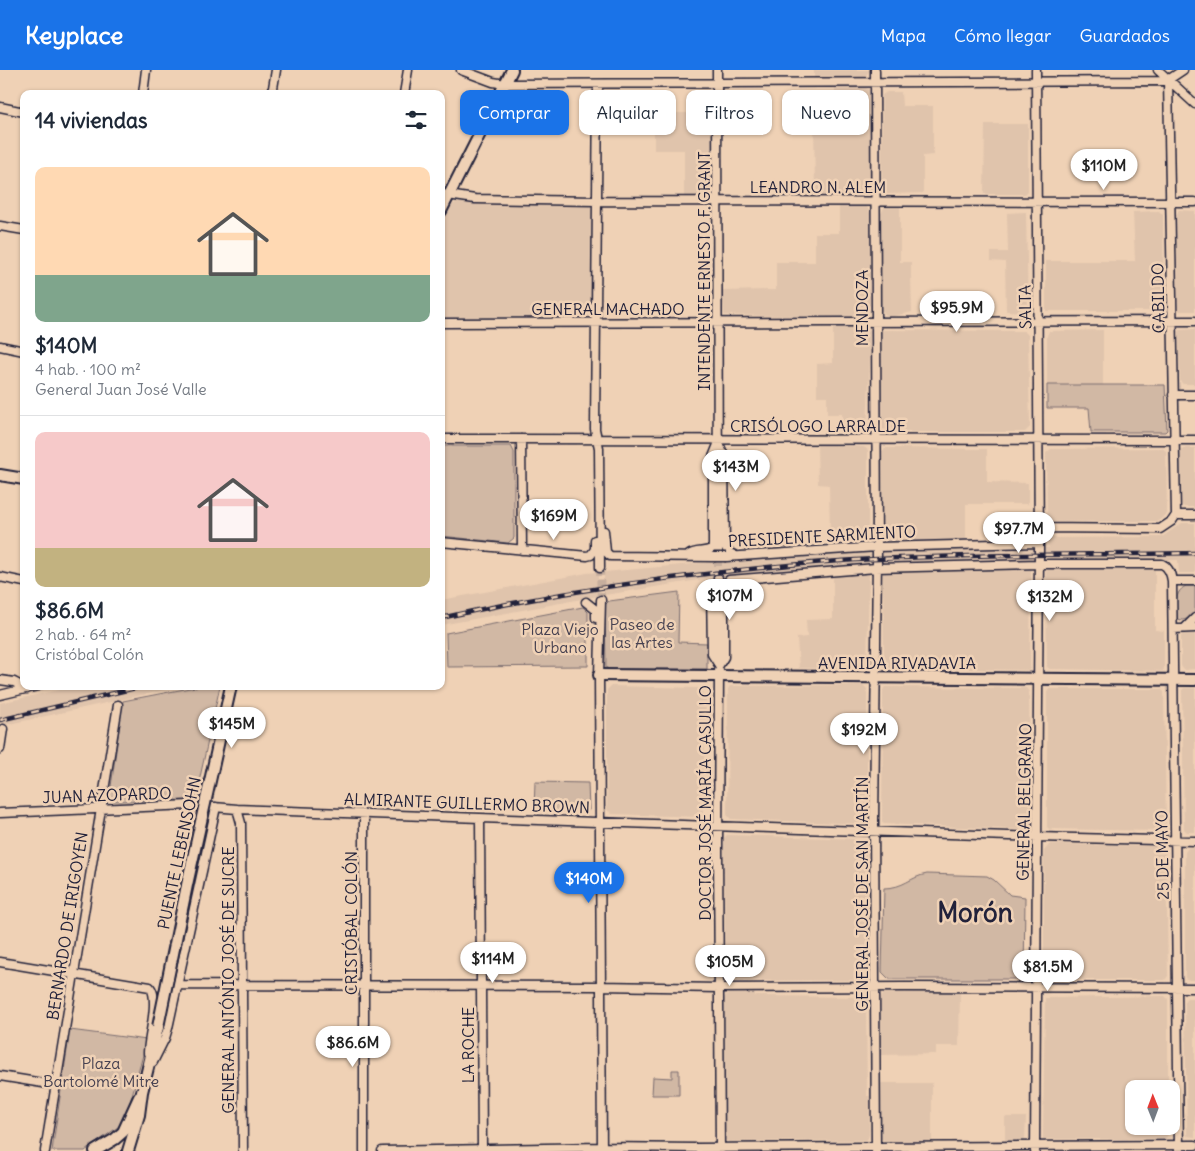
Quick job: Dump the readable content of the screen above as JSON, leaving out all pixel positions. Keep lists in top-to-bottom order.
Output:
{
  "streets": {
    "main road": ["AVENIDA RIVADAVIA", "PUENTE LEBENSOHN"],
    "street": [
      "LEANDRO N. ALEM",
      "INTENDENTE ERNESTO F. GRANT",
      "CABILDO",
      "SALTA",
      "MENDOZA",
      "GENERAL MACHADO",
      "CRISÓLOGO LARRALDE",
      "PRESIDENTE SARMIENTO",
      "JUAN AZOPARDO",
      "GENERAL BELGRANO",
      "ALMIRANTE GUILLERMO BROWN",
      "DOCTOR JOSÉ MARÍA CASULLO",
      "25 DE MAYO",
      "GENERAL JOSÉ DE SAN MARTÍN",
      "CRISTÓBAL COLÓN",
      "BERNARDO DE IRIGOYEN",
      "GENERAL ANTÓNIO JOSÉ DE SUCRE",
      "LA ROCHE"
    ]
  },
  "crossings": [
    ["LEANDRO N. ALEM", "INTENDENTE ERNESTO F. GRANT"],
    ["LEANDRO N. ALEM", "CABILDO"],
    ["LEANDRO N. ALEM", "SALTA"],
    ["LEANDRO N. ALEM", "MENDOZA"],
    ["INTENDENTE ERNESTO F. GRANT", "GENERAL MACHADO"],
    ["INTENDENTE ERNESTO F. GRANT", "CRISÓLOGO LARRALDE"],
    ["INTENDENTE ERNESTO F. GRANT", "PRESIDENTE SARMIENTO"],
    ["CABILDO", "GENERAL MACHADO"],
    ["CABILDO", "CRISÓLOGO LARRALDE"],
    ["SALTA", "GENERAL MACHADO"],
    ["SALTA", "CRISÓLOGO LARRALDE"],
    ["SALTA", "PRESIDENTE SARMIENTO"],
    ["SALTA", "GENERAL BELGRANO"],
    ["MENDOZA", "GENERAL MACHADO"],
    ["MENDOZA", "CRISÓLOGO LARRALDE"],
    ["MENDOZA", "PRESIDENTE SARMIENTO"],
    ["MENDOZA", "GENERAL JOSÉ DE SAN MARTÍN"],
    ["PRESIDENTE SARMIENTO", "GENERAL BELGRANO"],
    ["PRESIDENTE SARMIENTO", "GENERAL JOSÉ DE SAN MARTÍN"],
    ["AVENIDA RIVADAVIA", "GENERAL BELGRANO"],
    ["AVENIDA RIVADAVIA", "DOCTOR JOSÉ MARÍA CASULLO"],
    ["AVENIDA RIVADAVIA", "25 DE MAYO"],
    ["AVENIDA RIVADAVIA", "GENERAL JOSÉ DE SAN MARTÍN"],
    ["JUAN AZOPARDO", "ALMIRANTE GUILLERMO BROWN"],
    ["JUAN AZOPARDO", "BERNARDO DE IRIGOYEN"],
    ["GENERAL BELGRANO", "ALMIRANTE GUILLERMO BROWN"],
    ["GENERAL BELGRANO", "25 DE MAYO"],
    ["ALMIRANTE GUILLERMO BROWN", "DOCTOR JOSÉ MARÍA CASULLO"],
    ["ALMIRANTE GUILLERMO BROWN", "25 DE MAYO"],
    ["ALMIRANTE GUILLERMO BROWN", "GENERAL JOSÉ DE SAN MARTÍN"],
    ["ALMIRANTE GUILLERMO BROWN", "CRISTÓBAL COLÓN"],
    ["ALMIRANTE GUILLERMO BROWN", "GENERAL ANTÓNIO JOSÉ DE SUCRE"],
    ["ALMIRANTE GUILLERMO BROWN", "LA ROCHE"],
    ["DOCTOR JOSÉ MARÍA CASULLO", "GENERAL JOSÉ DE SAN MARTÍN"]
  ],
  "districts": ["Morón"],
  "parks": ["Paseo de las Artes", "Plaza Viejo Urbano", "Plaza Bartolomé Mitre"],
  "north": "top",
  "page": {
    "header": "Keyplace",
    "nav": ["Mapa", "Cómo llegar", "Guardados"],
    "chip": [
      "Comprar",
      "Alquilar",
      "Filtros",
      "Nuevo"
    ],
    "heading": "14 viviendas",
    "price": [
      "$110M",
      "$95.9M",
      "$143M",
      "$169M",
      "$97.7M",
      "$107M",
      "$132M",
      "$145M",
      "$192M",
      "$140M",
      "$114M",
      "$105M",
      "$81.5M",
      "$86.6M"
    ],
    "list": [
      {
        "name": "$140M",
        "note": "4 hab. · 100 m² · General Juan José Valle"
      },
      {
        "name": "$86.6M",
        "note": "2 hab. · 64 m² · Cristóbal Colón"
      }
    ]
  }
}
